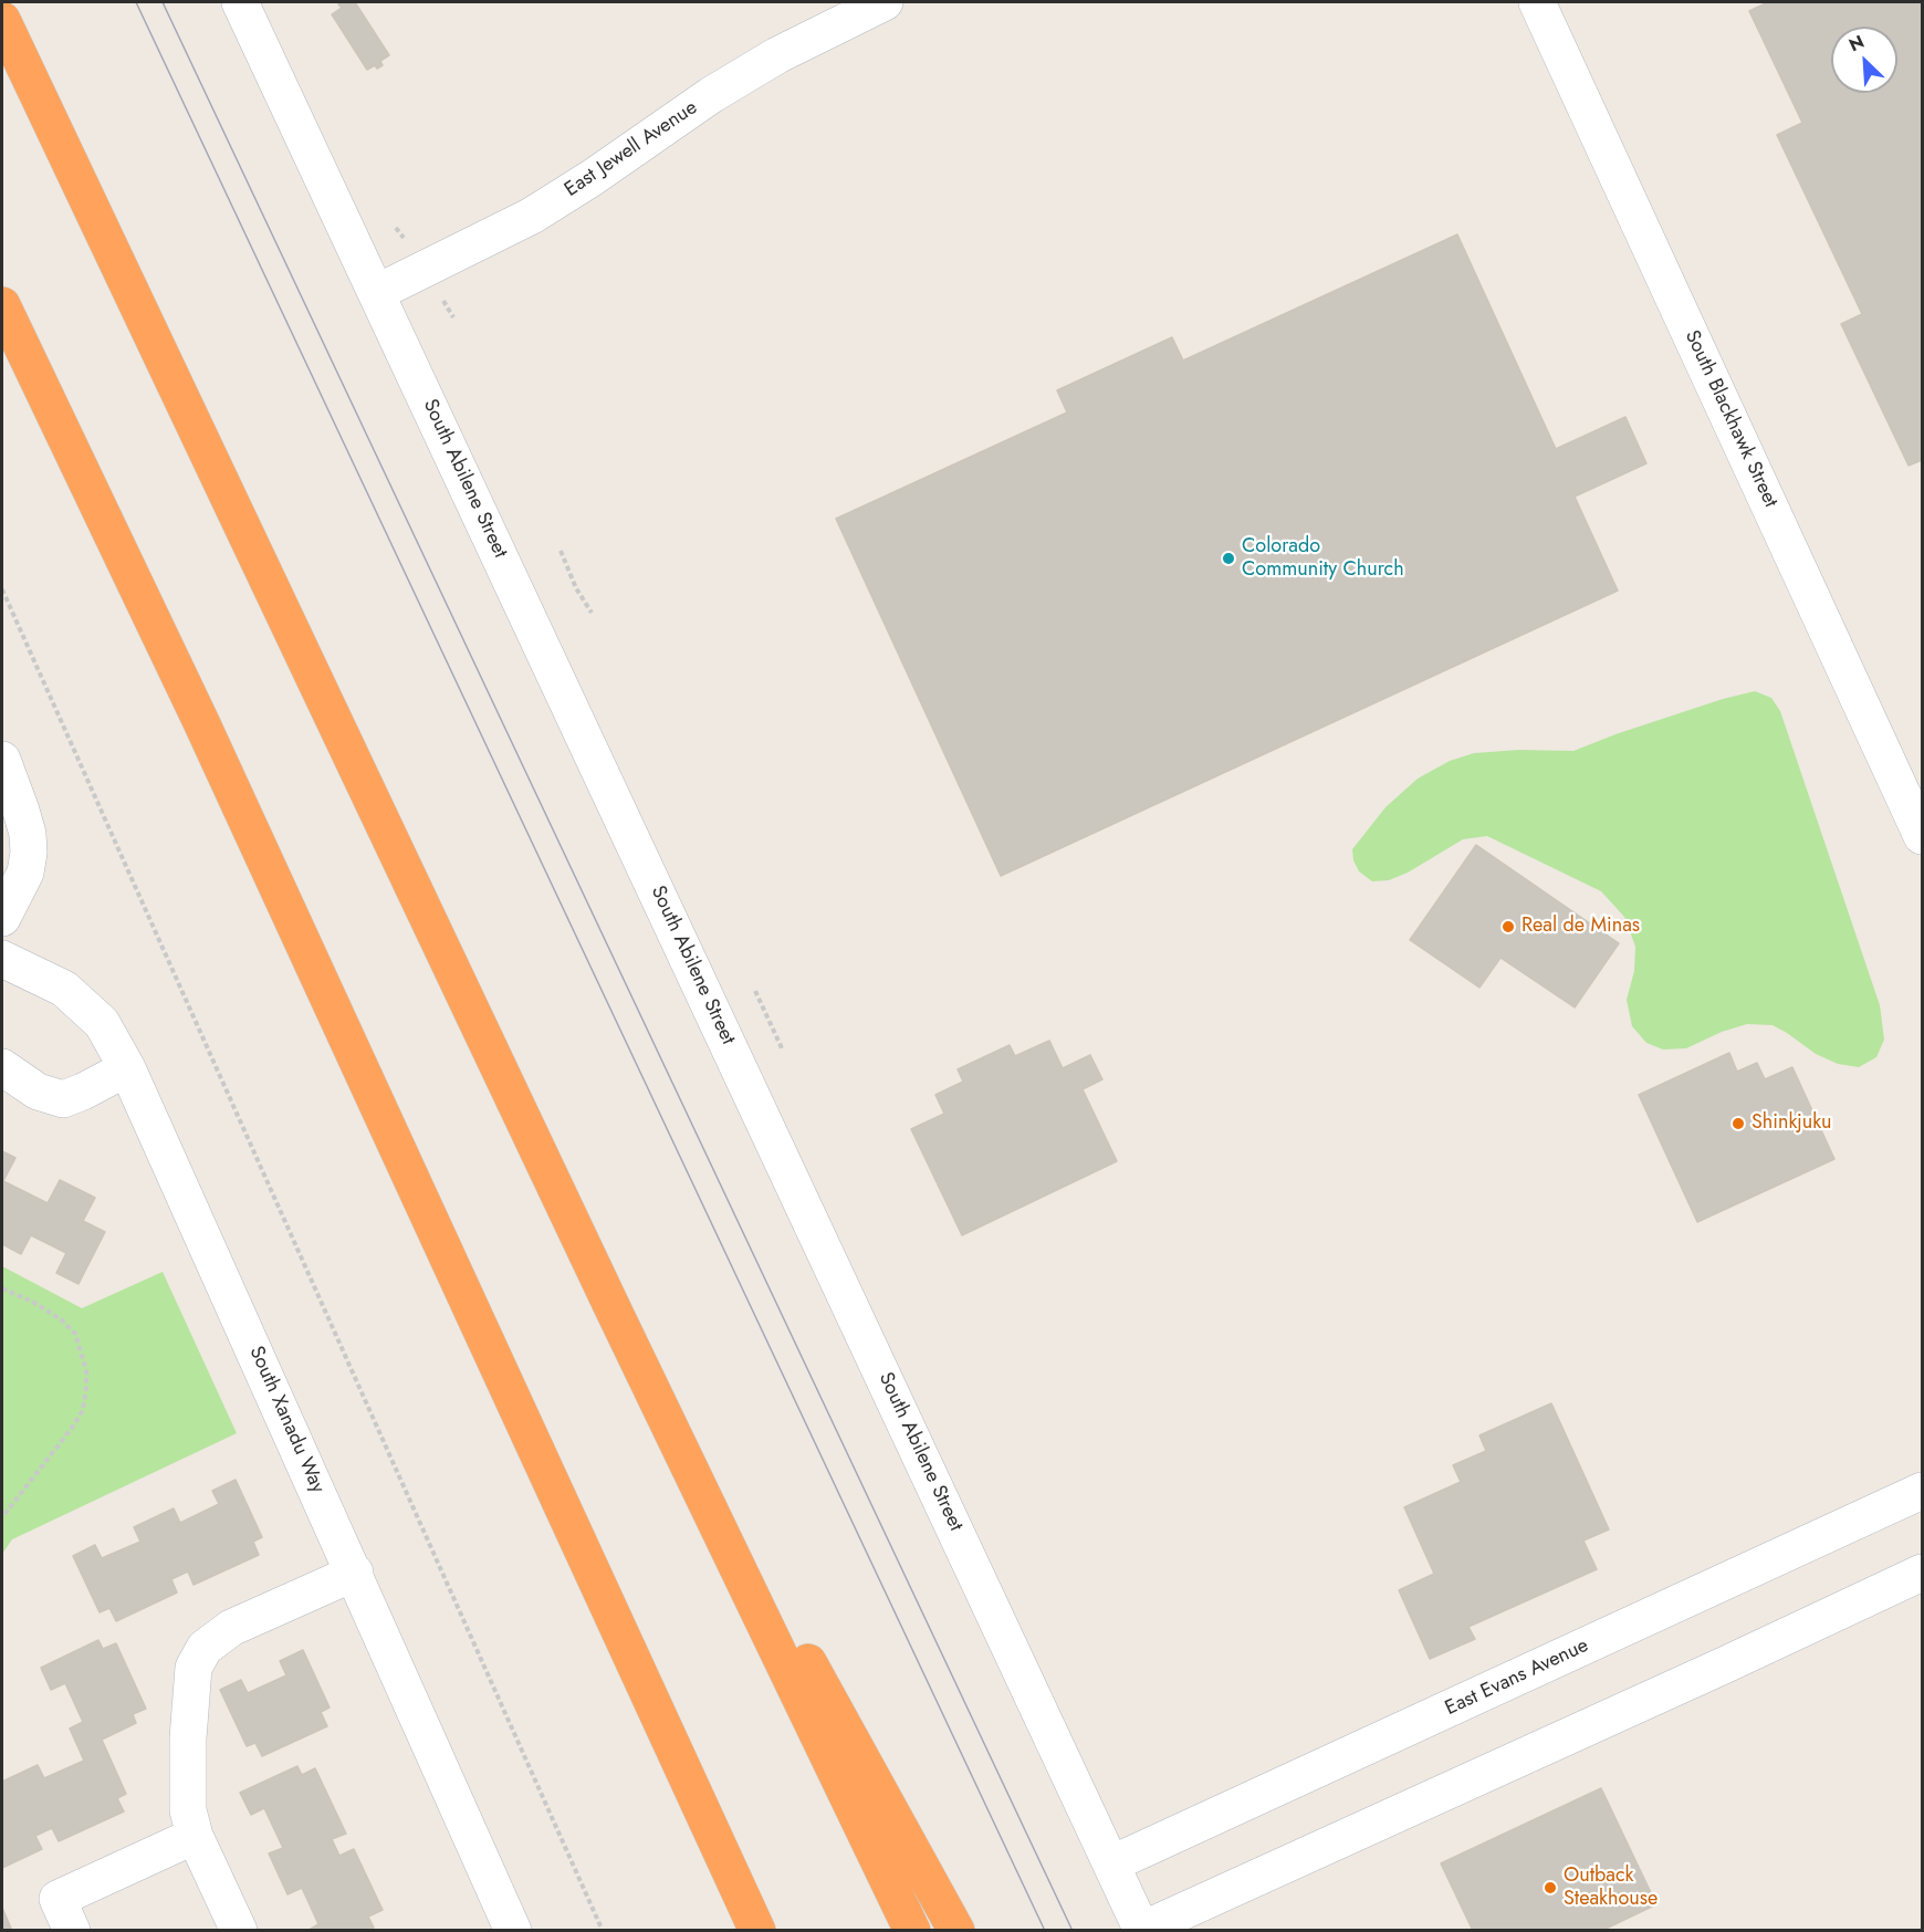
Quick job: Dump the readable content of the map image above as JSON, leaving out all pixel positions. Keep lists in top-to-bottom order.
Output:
{
  "streets": {
    "street": [
      "East Jewell Avenue",
      "South Blackhawk Street",
      "South Abilene Street",
      "South Xanadu Way",
      "East Evans Avenue"
    ]
  },
  "crossings": [
    ["East Jewell Avenue", "South Abilene Street"],
    ["South Abilene Street", "East Evans Avenue"]
  ],
  "places": [
    "Colorado Community Church",
    "Real de Minas",
    "Shinkjuku",
    "Outback Steakhouse"
  ],
  "north": "top left"
}
